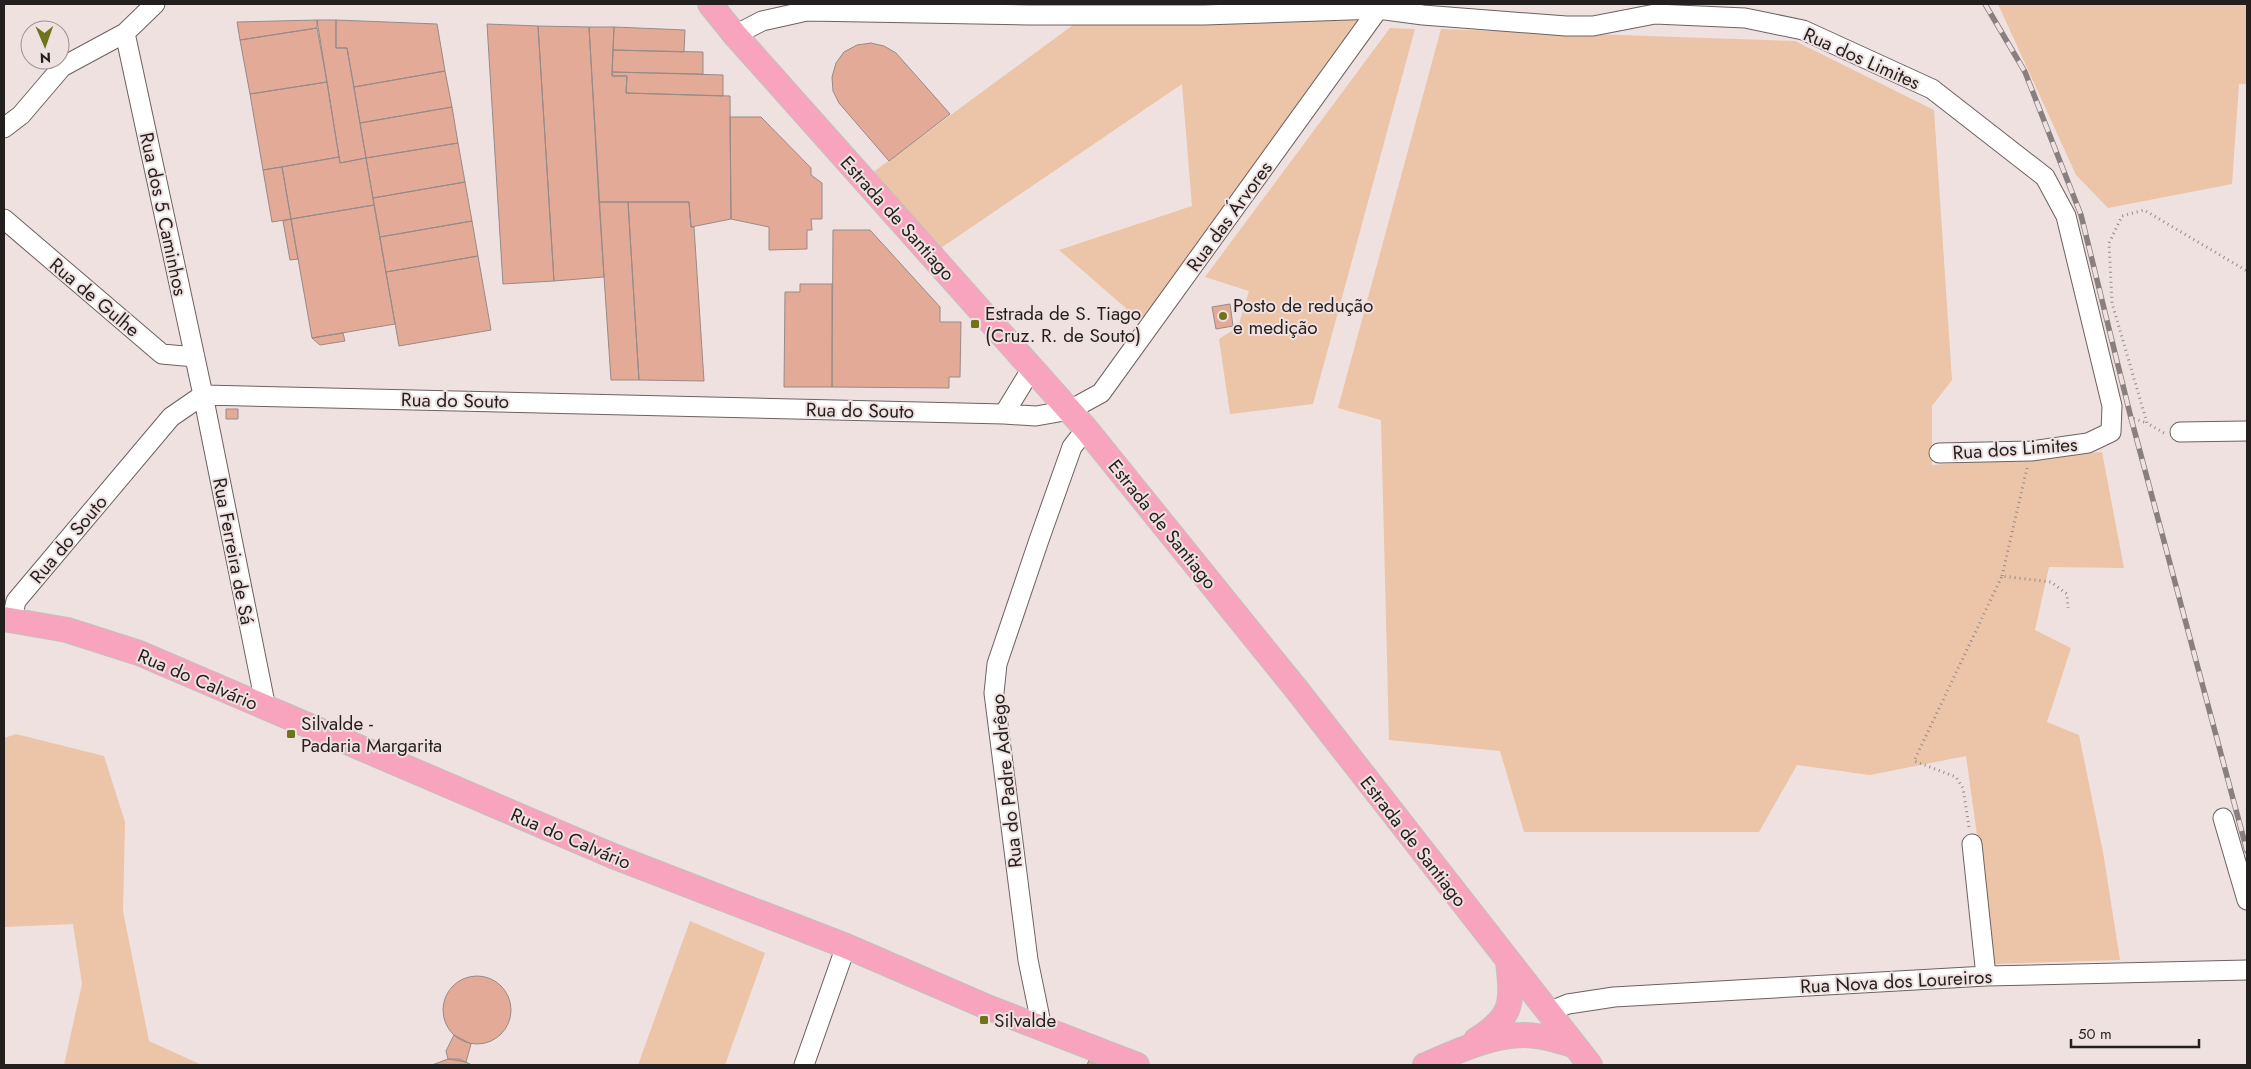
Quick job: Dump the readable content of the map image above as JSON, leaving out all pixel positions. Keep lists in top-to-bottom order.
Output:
{
  "streets": {
    "main road": ["Estrada de Santiago", "Rua do Calvário"],
    "street": [
      "Rua dos Limites",
      "Rua dos 5 Caminhos",
      "Rua das Árvores",
      "Rua de Gulhe",
      "Rua do Souto",
      "Rua Ferreira de Sá",
      "Rua do Padre Adrêgo",
      "Rua Nova dos Loureiros"
    ]
  },
  "crossings": [
    ["Rua dos Limites", "Rua das Árvores"],
    ["Rua dos Limites", "Estrada de Santiago"],
    ["Rua dos 5 Caminhos", "Rua de Gulhe"],
    ["Rua dos 5 Caminhos", "Rua do Souto"],
    ["Rua dos 5 Caminhos", "Rua Ferreira de Sá"],
    ["Rua das Árvores", "Estrada de Santiago"],
    ["Rua das Árvores", "Rua do Souto"],
    ["Estrada de Santiago", "Rua do Souto"],
    ["Estrada de Santiago", "Rua do Padre Adrêgo"],
    ["Estrada de Santiago", "Rua Nova dos Loureiros"],
    ["Rua do Souto", "Rua Ferreira de Sá"],
    ["Rua do Souto", "Rua do Calvário"],
    ["Rua Ferreira de Sá", "Rua do Calvário"],
    ["Rua do Calvário", "Rua do Padre Adrêgo"]
  ],
  "places": {
    "other": ["Posto de redução e medição"],
    "transit": ["Estrada de S. Tiago (Cruz. R. de Souto)", "Silvalde - Padaria Margarita", "Silvalde"]
  },
  "scale_bar": "50 m",
  "north": "bottom"
}
